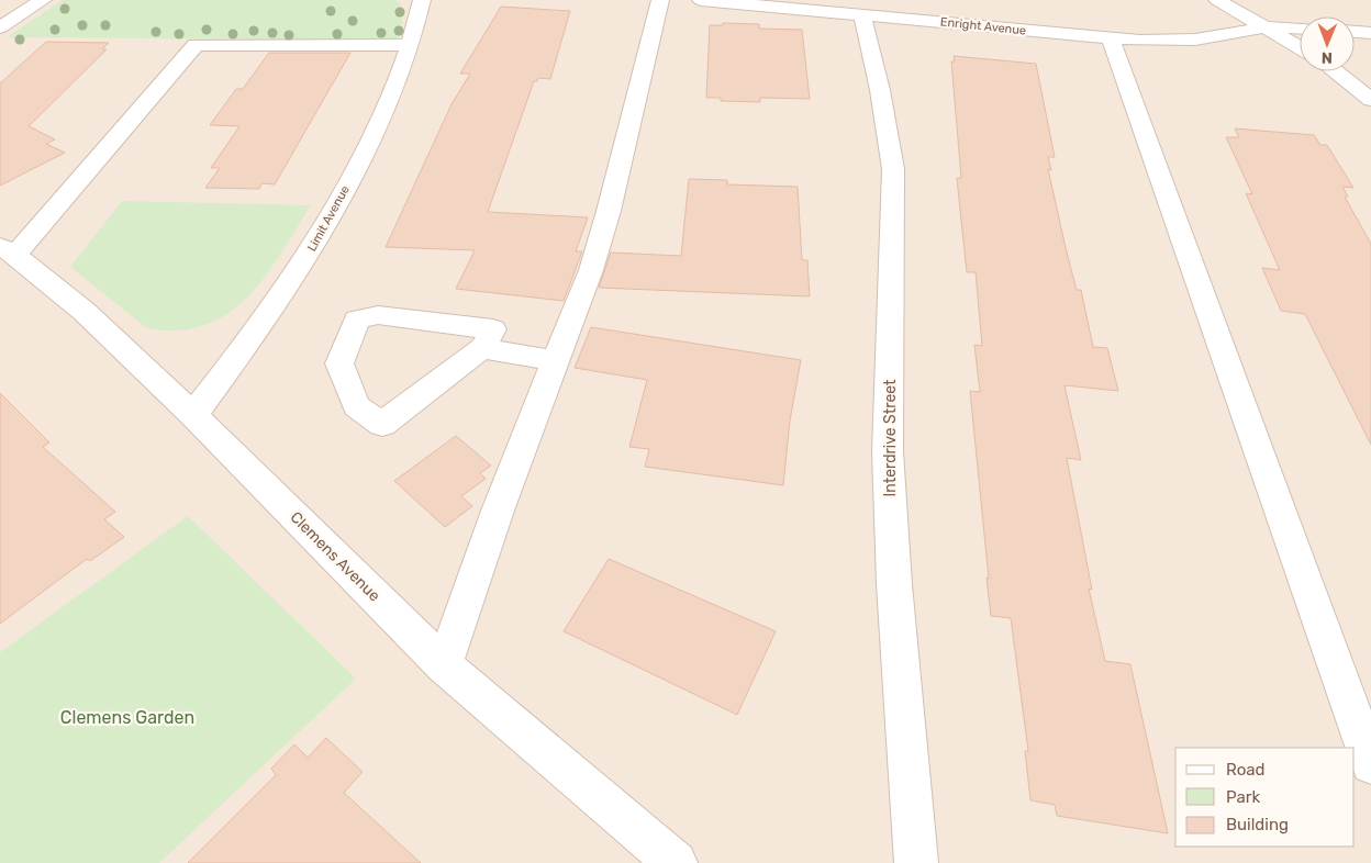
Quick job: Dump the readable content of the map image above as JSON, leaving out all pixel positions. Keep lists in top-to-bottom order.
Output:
{
  "streets": {
    "street": [
      "Enright Avenue",
      "Limit Avenue",
      "Interdrive Street",
      "Clemens Avenue"
    ]
  },
  "crossings": [
    ["Enright Avenue", "Interdrive Street"],
    ["Limit Avenue", "Clemens Avenue"]
  ],
  "parks": ["Clemens Garden"],
  "legend": ["Road", "Park", "Building"],
  "north": "bottom"
}
